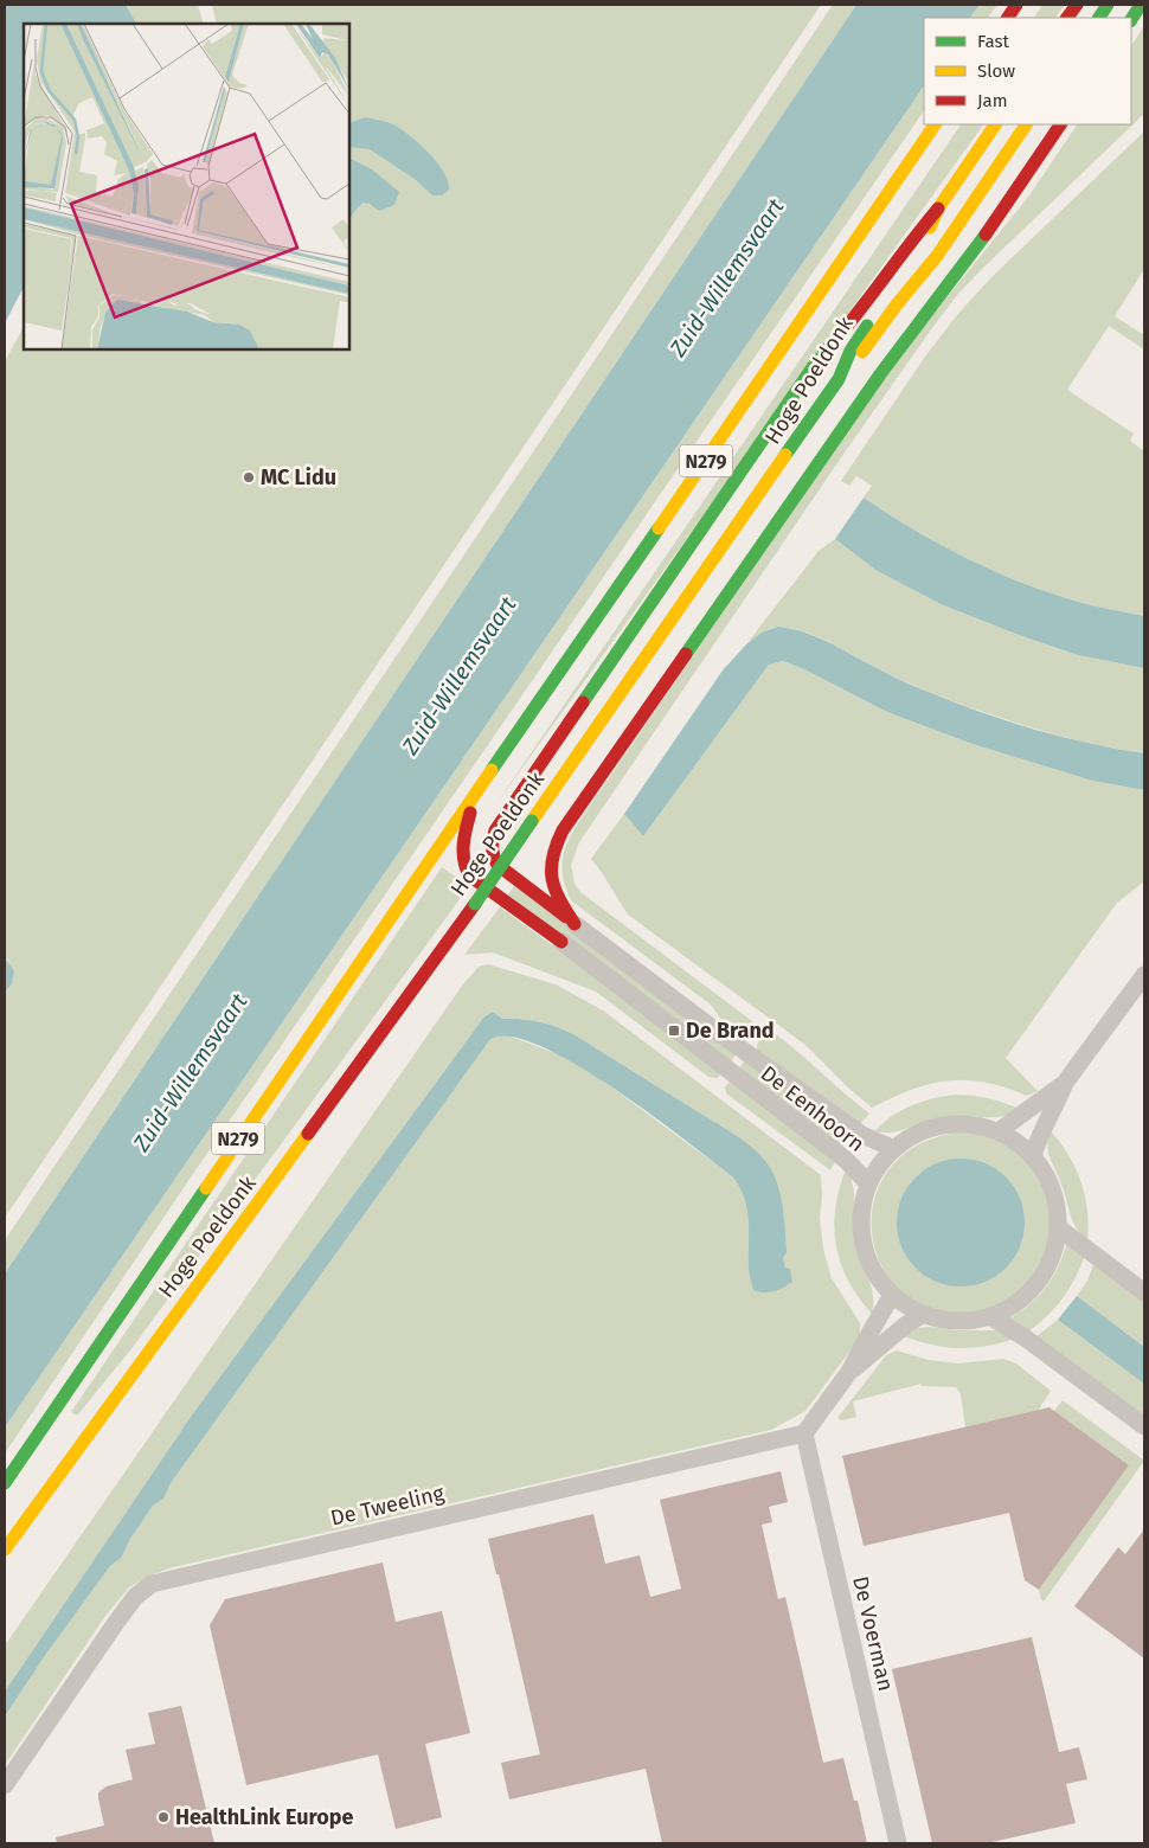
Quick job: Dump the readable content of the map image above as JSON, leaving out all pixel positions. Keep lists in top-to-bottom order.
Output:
{
  "streets": {
    "highway": ["Hoge Poeldonk", "N279"],
    "street": ["De Eenhoorn", "De Tweeling", "De Voerman"]
  },
  "crossings": [
    ["Hoge Poeldonk", "N279"],
    ["N279", "De Eenhoorn"],
    ["De Tweeling", "De Voerman"]
  ],
  "water": ["Zuid-Willemsvaart"],
  "places": {
    "other": ["MC Lidu", "HealthLink Europe"],
    "transit": ["De Brand"]
  },
  "legend": ["Fast", "Slow", "Jam"]
}
